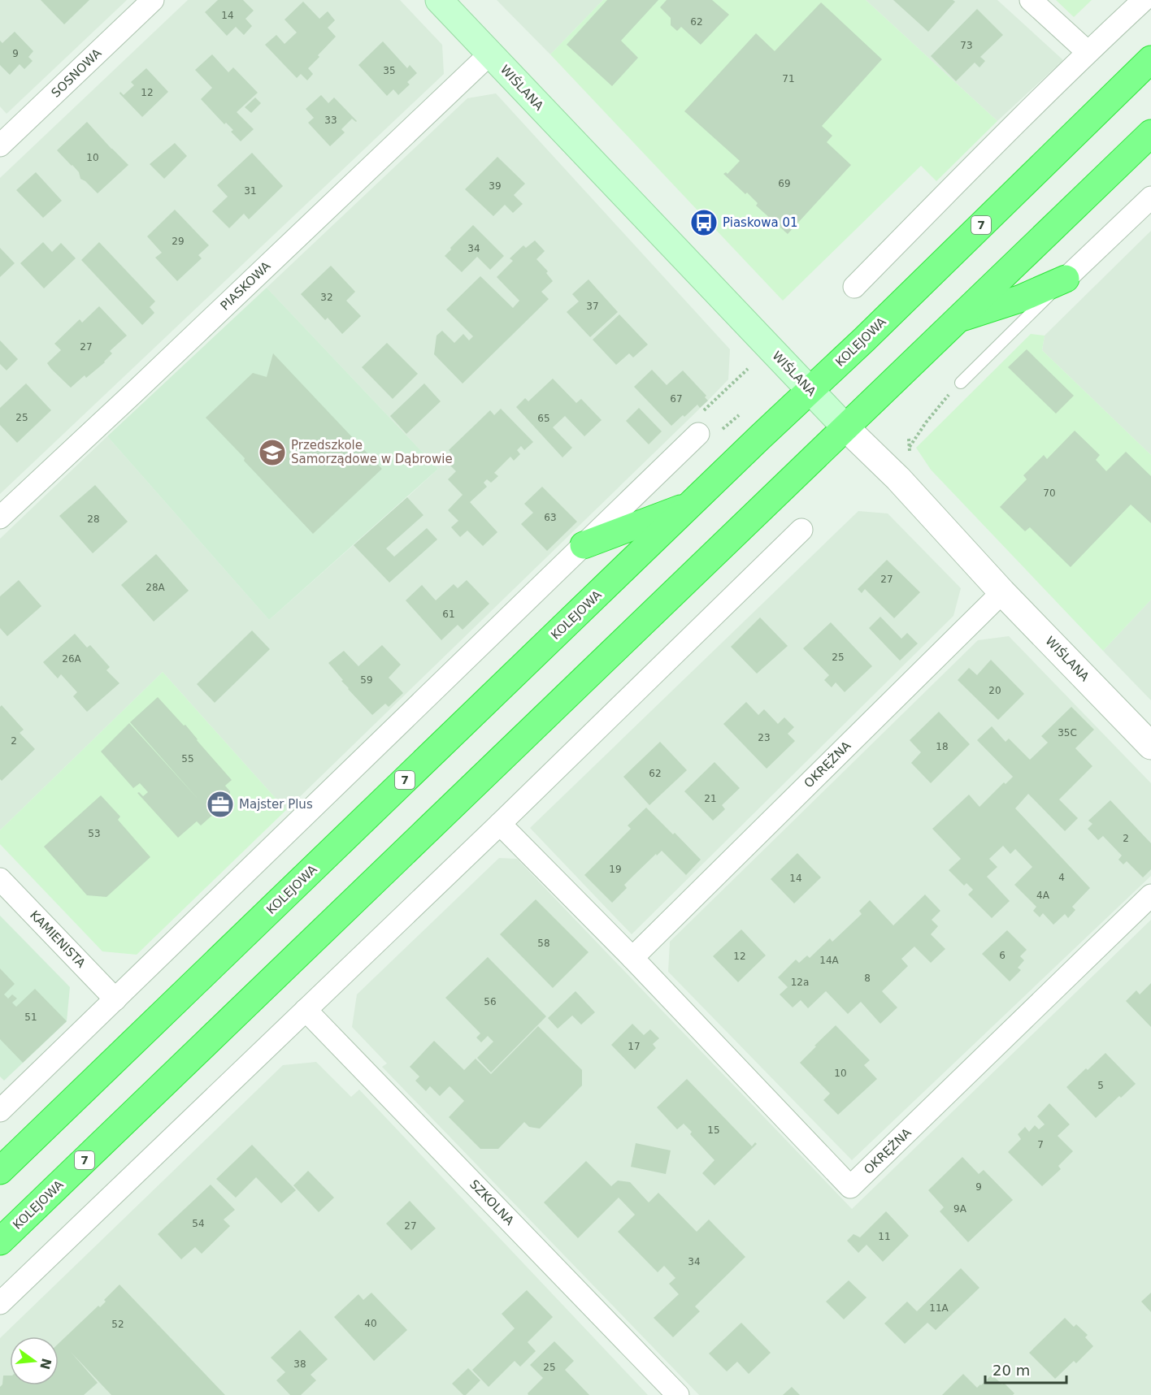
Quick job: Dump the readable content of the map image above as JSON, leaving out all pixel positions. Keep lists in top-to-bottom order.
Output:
{
  "streets": {
    "highway": ["7", "KOLEJOWA"],
    "main road": ["WIŚLANA"],
    "street": [
      "SOSNOWA",
      "PIASKOWA",
      "OKRĘŻNA",
      "KAMIENISTA",
      "SZKOLNA"
    ]
  },
  "crossings": [
    ["WIŚLANA", "PIASKOWA"],
    ["WIŚLANA", "KOLEJOWA"],
    ["WIŚLANA", "OKRĘŻNA"]
  ],
  "places": {
    "bus stop": ["Piaskowa 01"],
    "school or university": ["Przedszkole Samorządowe w Dąbrowie"],
    "office": ["Majster Plus"]
  },
  "house_numbers": [
    "14",
    "62",
    "73",
    "9",
    "35",
    "71",
    "12",
    "33",
    "10",
    "69",
    "39",
    "31",
    "29",
    "34",
    "32",
    "37",
    "27",
    "67",
    "25",
    "65",
    "70",
    "63",
    "28",
    "27",
    "28A",
    "61",
    "25",
    "26A",
    "59",
    "20",
    "35C",
    "23",
    "2",
    "18",
    "55",
    "62",
    "21",
    "53",
    "2",
    "19",
    "4",
    "14",
    "4A",
    "58",
    "6",
    "12",
    "14A",
    "8",
    "12a",
    "56",
    "51",
    "17",
    "10",
    "5",
    "15",
    "7",
    "9",
    "9A",
    "54",
    "27",
    "11",
    "34",
    "11A",
    "40",
    "52",
    "38",
    "25"
  ],
  "scale_bar": "20 m",
  "north": "right"
}
